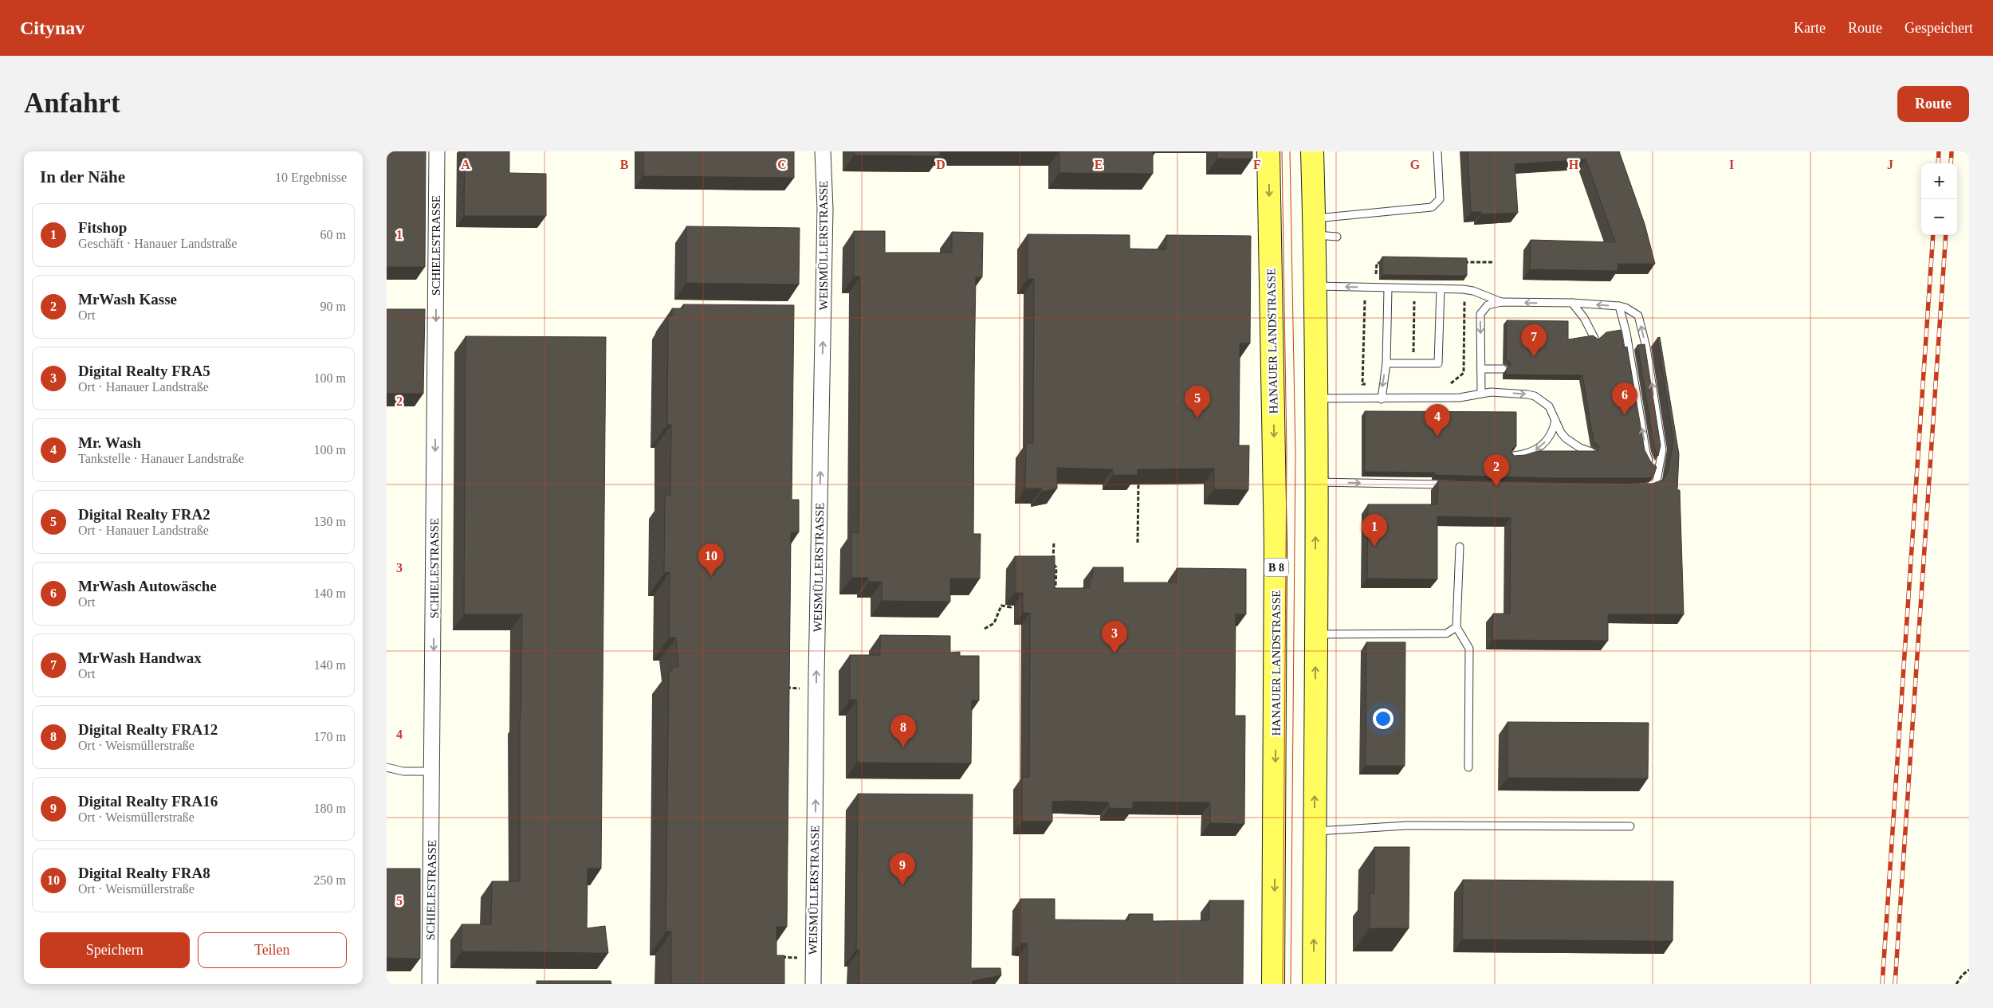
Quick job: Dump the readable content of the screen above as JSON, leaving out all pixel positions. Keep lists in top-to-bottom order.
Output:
{
  "streets": {
    "main road": ["HANAUER LANDSTRASSE", "B 8"],
    "street": ["SCHIELESTRASSE", "WEISMÜLLERSTRASSE"]
  },
  "one_way": ["SCHIELESTRASSE", "WEISMÜLLERSTRASSE"],
  "page": {
    "header": "Citynav",
    "nav": ["Karte", "Route", "Gespeichert"],
    "buttons": [
      "Route",
      ["Speichern", "Teilen"]
    ],
    "title": "Anfahrt",
    "heading": ["In der Nähe", "10 Ergebnisse"],
    "map_buttons": ["+", "−"],
    "list": [
      {
        "mark": "1",
        "name": "Fitshop",
        "note": "Geschäft · Hanauer Landstraße",
        "value": "60 m"
      },
      {
        "mark": "2",
        "name": "MrWash Kasse",
        "note": "Ort",
        "value": "90 m"
      },
      {
        "mark": "3",
        "name": "Digital Realty FRA5",
        "note": "Ort · Hanauer Landstraße",
        "value": "100 m"
      },
      {
        "mark": "4",
        "name": "Mr. Wash",
        "note": "Tankstelle · Hanauer Landstraße",
        "value": "100 m"
      },
      {
        "mark": "5",
        "name": "Digital Realty FRA2",
        "note": "Ort · Hanauer Landstraße",
        "value": "130 m"
      },
      {
        "mark": "6",
        "name": "MrWash Autowäsche",
        "note": "Ort",
        "value": "140 m"
      },
      {
        "mark": "7",
        "name": "MrWash Handwax",
        "note": "Ort",
        "value": "140 m"
      },
      {
        "mark": "8",
        "name": "Digital Realty FRA12",
        "note": "Ort · Weismüllerstraße",
        "value": "170 m"
      },
      {
        "mark": "9",
        "name": "Digital Realty FRA16",
        "note": "Ort · Weismüllerstraße",
        "value": "180 m"
      },
      {
        "mark": "10",
        "name": "Digital Realty FRA8",
        "note": "Ort · Weismüllerstraße",
        "value": "250 m"
      }
    ],
    "pins": [
      "7",
      "6",
      "5",
      "4",
      "2",
      "1",
      "10",
      "3",
      "8",
      "9"
    ]
  },
  "grid": {
    "columns": [
      "A",
      "B",
      "C",
      "D",
      "E",
      "F",
      "G",
      "H",
      "I",
      "J"
    ],
    "rows": [
      "1",
      "2",
      "3",
      "4",
      "5"
    ]
  }
}
